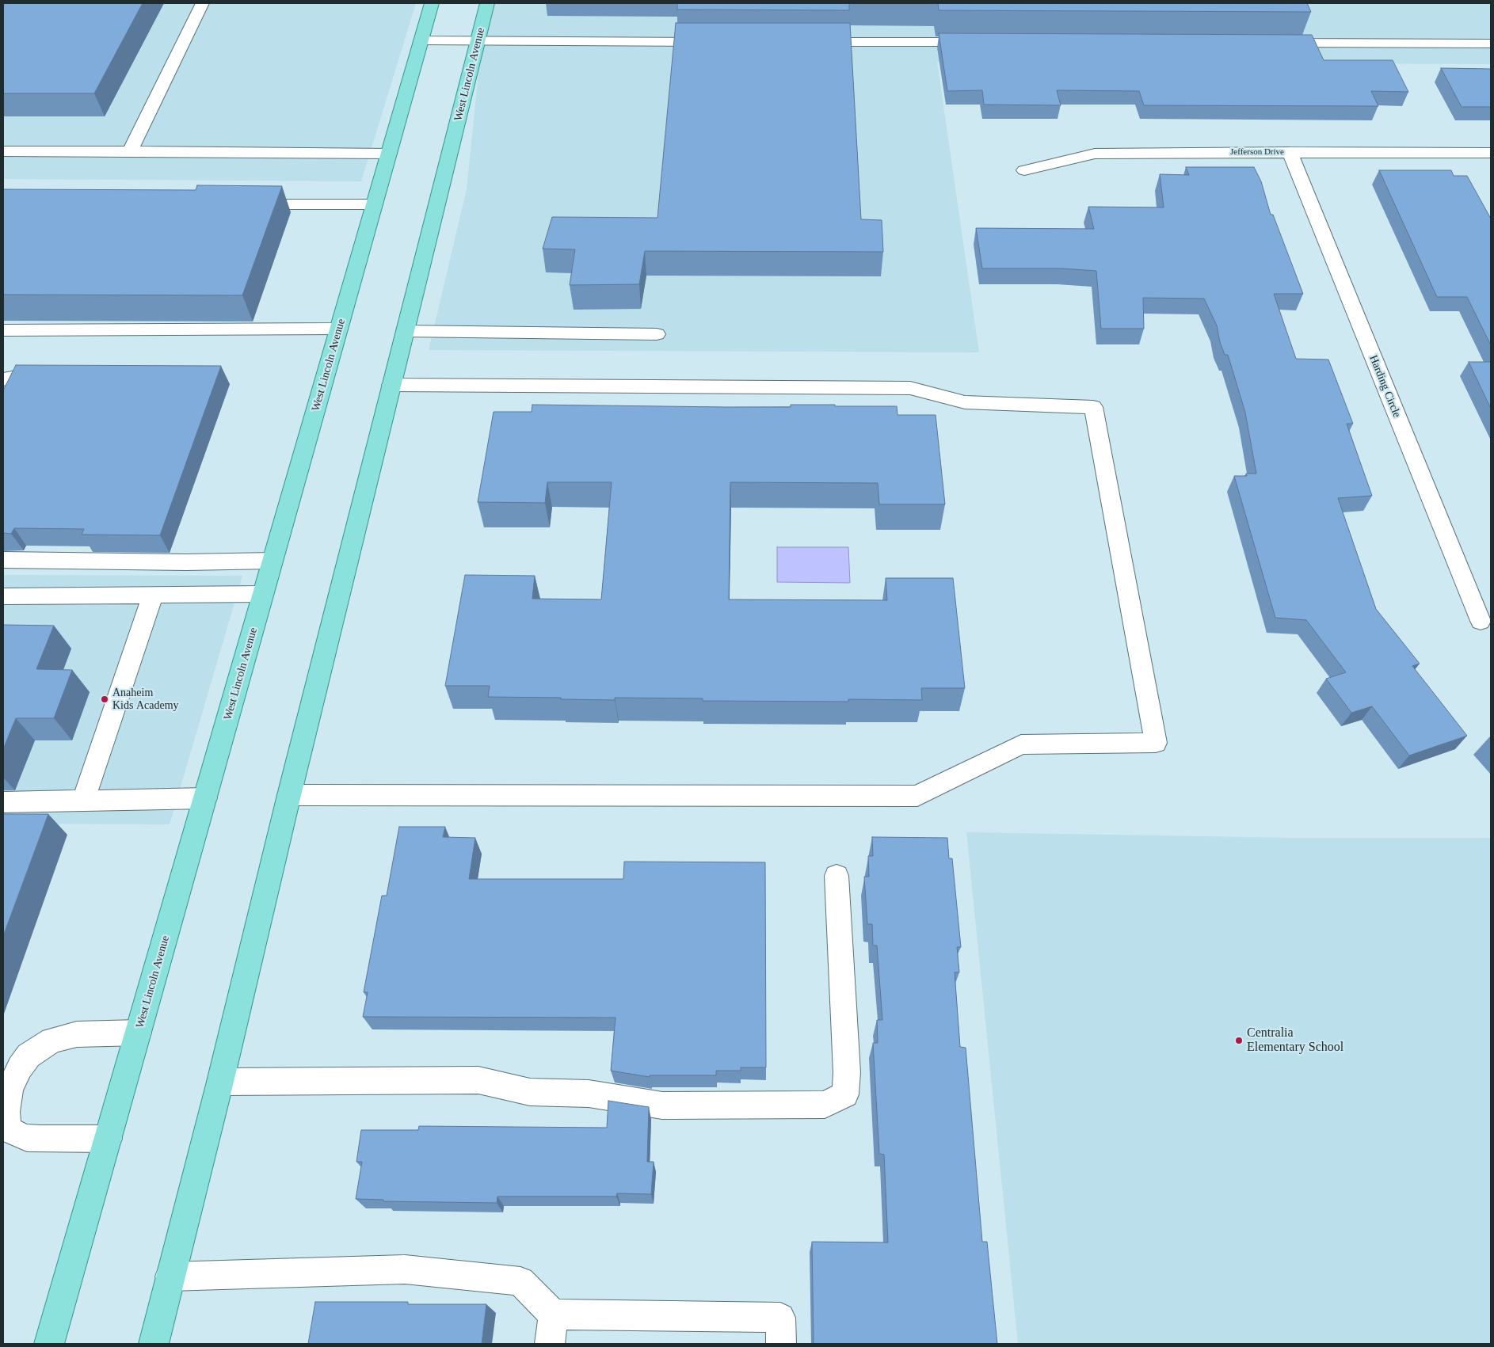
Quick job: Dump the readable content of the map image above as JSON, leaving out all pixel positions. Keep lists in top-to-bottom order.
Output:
{
  "streets": {
    "main road": ["West Lincoln Avenue"],
    "street": ["Jefferson Drive", "Harding Circle"]
  },
  "crossings": [
    ["Jefferson Drive", "Harding Circle"]
  ],
  "places": ["Anaheim Kids Academy", "Centralia Elementary School"]
}
